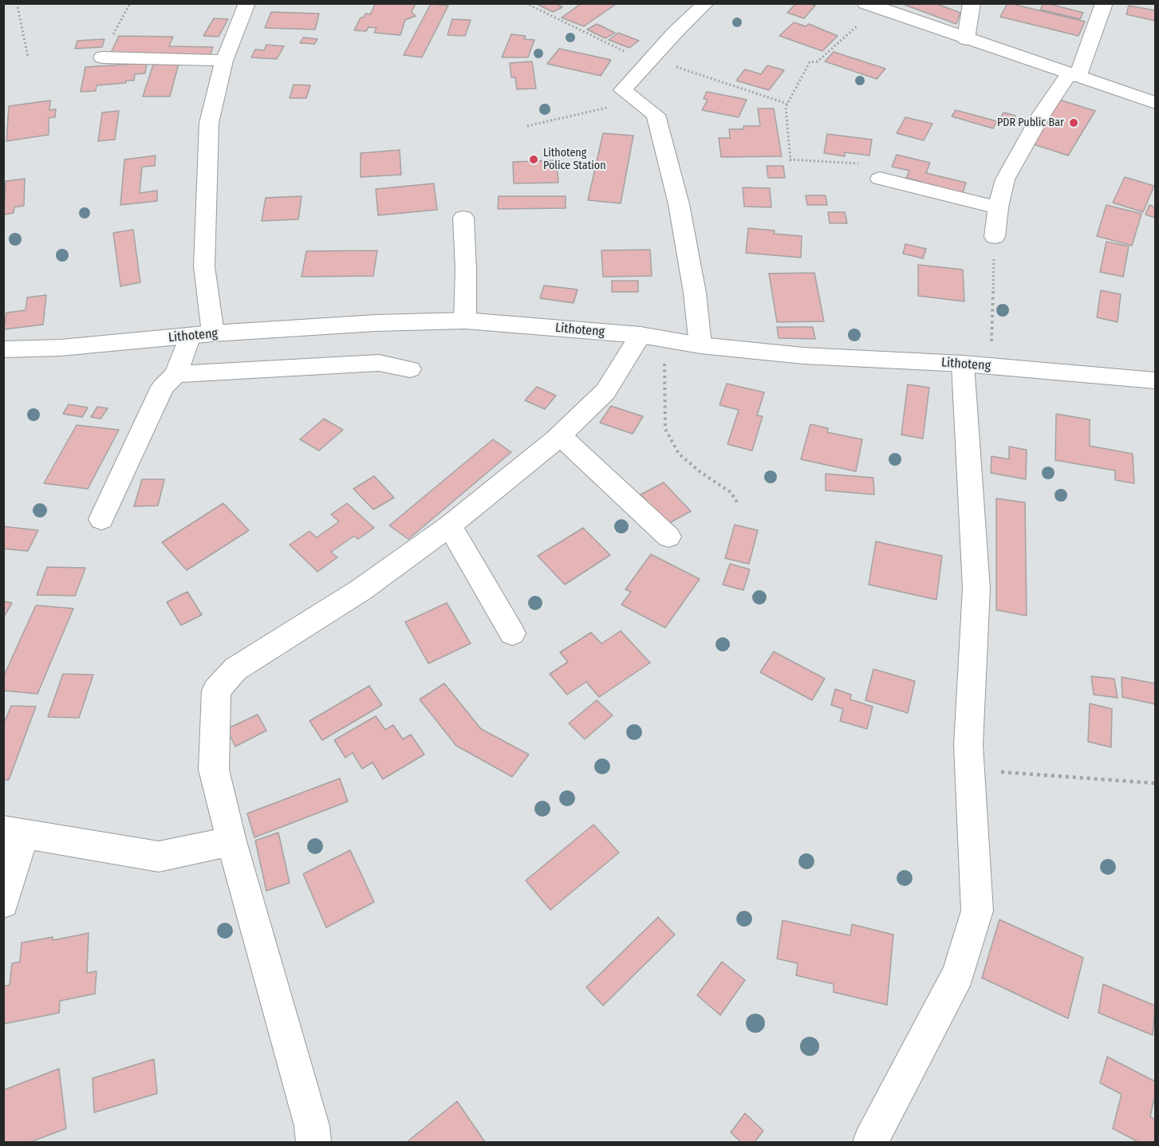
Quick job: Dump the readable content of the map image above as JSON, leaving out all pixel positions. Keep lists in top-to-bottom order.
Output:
{
  "streets": {
    "street": ["Lithoteng"]
  },
  "places": ["PDR Public Bar", "Lithoteng Police Station"]
}
